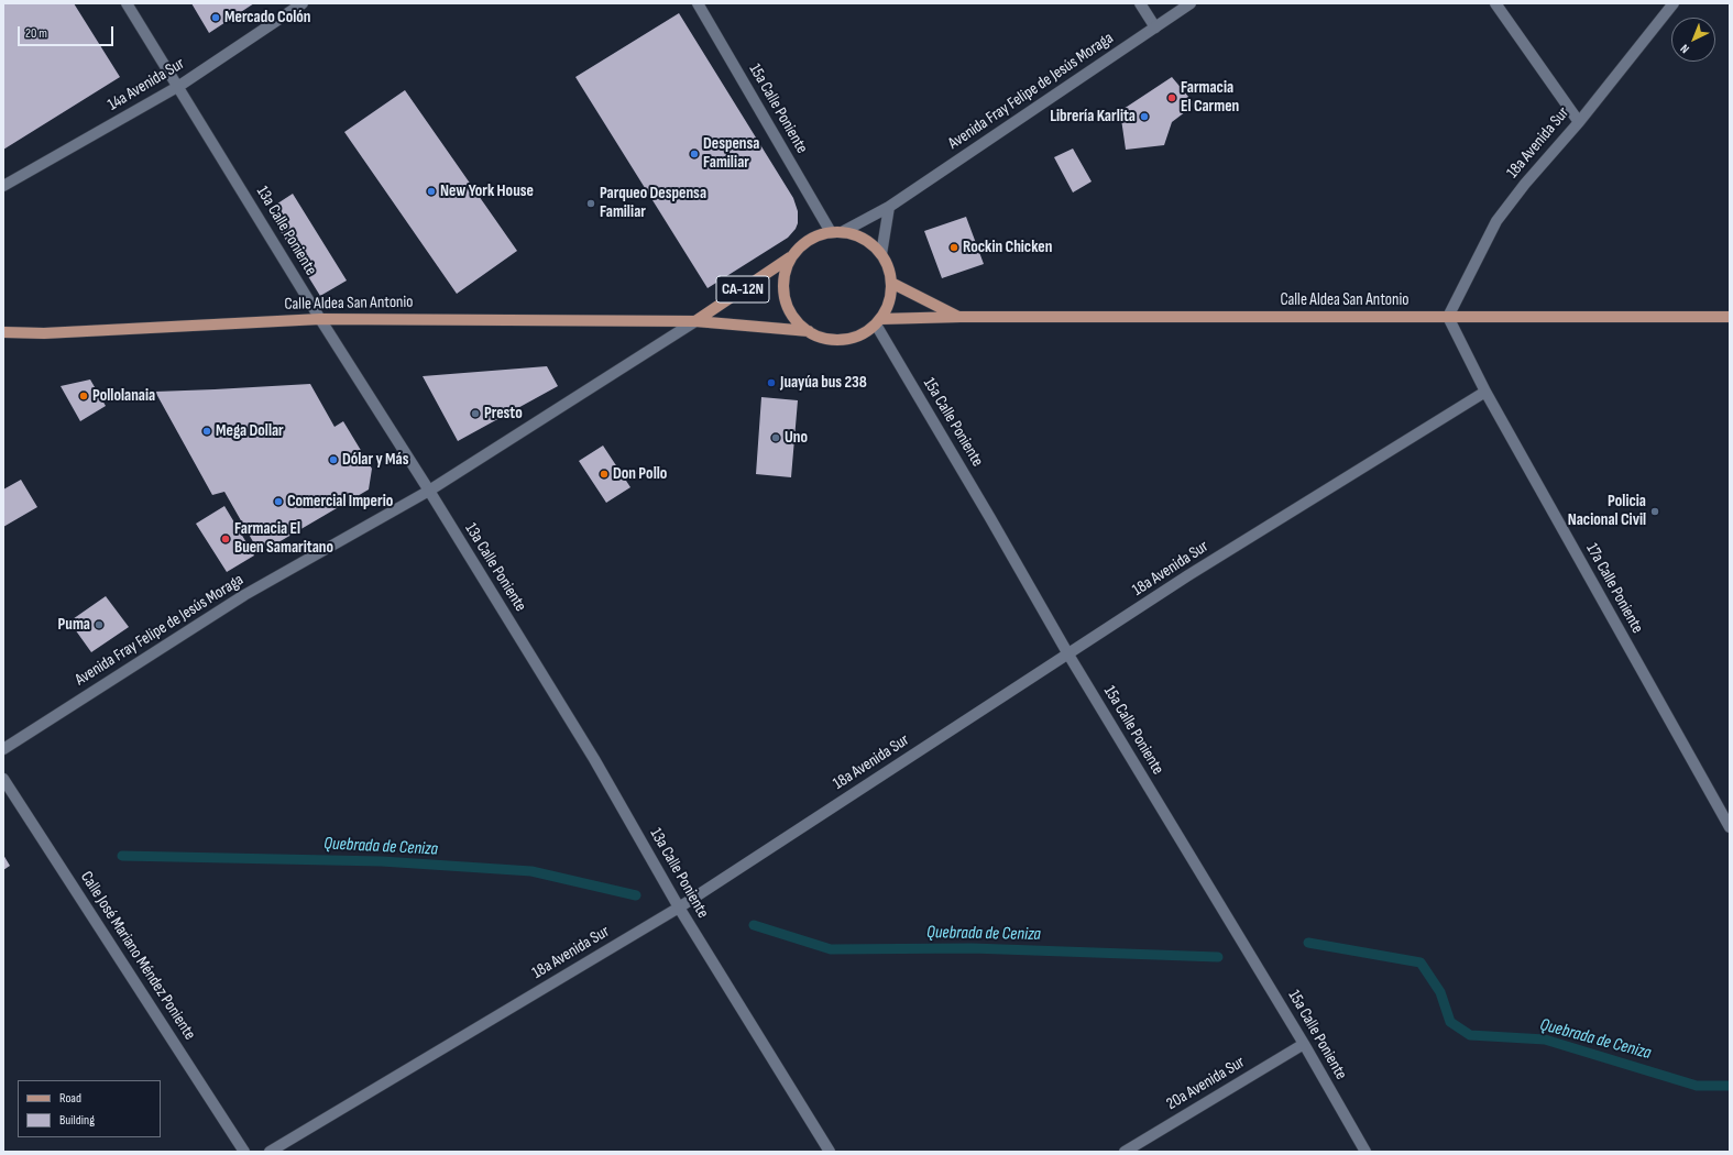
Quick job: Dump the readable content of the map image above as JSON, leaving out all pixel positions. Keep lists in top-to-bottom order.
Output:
{
  "streets": {
    "main road": ["CA-12N", "Calle Aldea San Antonio"],
    "street": [
      "14a Avenida Sur",
      "Avenida Fray Felipe de Jesús Moraga",
      "15a Calle Poniente",
      "18a Avenida Sur",
      "13a Calle Poniente",
      "17a Calle Poniente",
      "Calle José Mariano Méndez Poniente",
      "20a Avenida Sur"
    ]
  },
  "crossings": [
    ["14a Avenida Sur", "13a Calle Poniente"],
    ["Avenida Fray Felipe de Jesús Moraga", "15a Calle Poniente"],
    ["Avenida Fray Felipe de Jesús Moraga", "13a Calle Poniente"],
    ["Avenida Fray Felipe de Jesús Moraga", "CA-12N"],
    ["Avenida Fray Felipe de Jesús Moraga", "Calle Aldea San Antonio"],
    ["15a Calle Poniente", "18a Avenida Sur"],
    ["15a Calle Poniente", "CA-12N"],
    ["15a Calle Poniente", "Calle Aldea San Antonio"],
    ["15a Calle Poniente", "20a Avenida Sur"],
    ["18a Avenida Sur", "13a Calle Poniente"],
    ["18a Avenida Sur", "Calle Aldea San Antonio"],
    ["18a Avenida Sur", "17a Calle Poniente"],
    ["13a Calle Poniente", "Calle Aldea San Antonio"],
    ["CA-12N", "Calle Aldea San Antonio"],
    ["Calle Aldea San Antonio", "17a Calle Poniente"]
  ],
  "water": ["Quebrada de Ceniza"],
  "places": [
    "Mercado Colón",
    "Farmacia El Carmen",
    "Librería Karlita",
    "Despensa Familiar",
    "New York House",
    "Parqueo Despensa Familiar",
    "Rockin Chicken",
    "Juayúa bus 238",
    "Pollolanaia",
    "Presto",
    "Mega Dollar",
    "Uno",
    "Dólar y Más",
    "Don Pollo",
    "Comercial Imperio",
    "Policia Nacional Civil",
    "Farmacia El Buen Samaritano",
    "Puma"
  ],
  "legend": ["Road", "Building"],
  "scale_bar": "20 m",
  "north": "bottom left"
}
